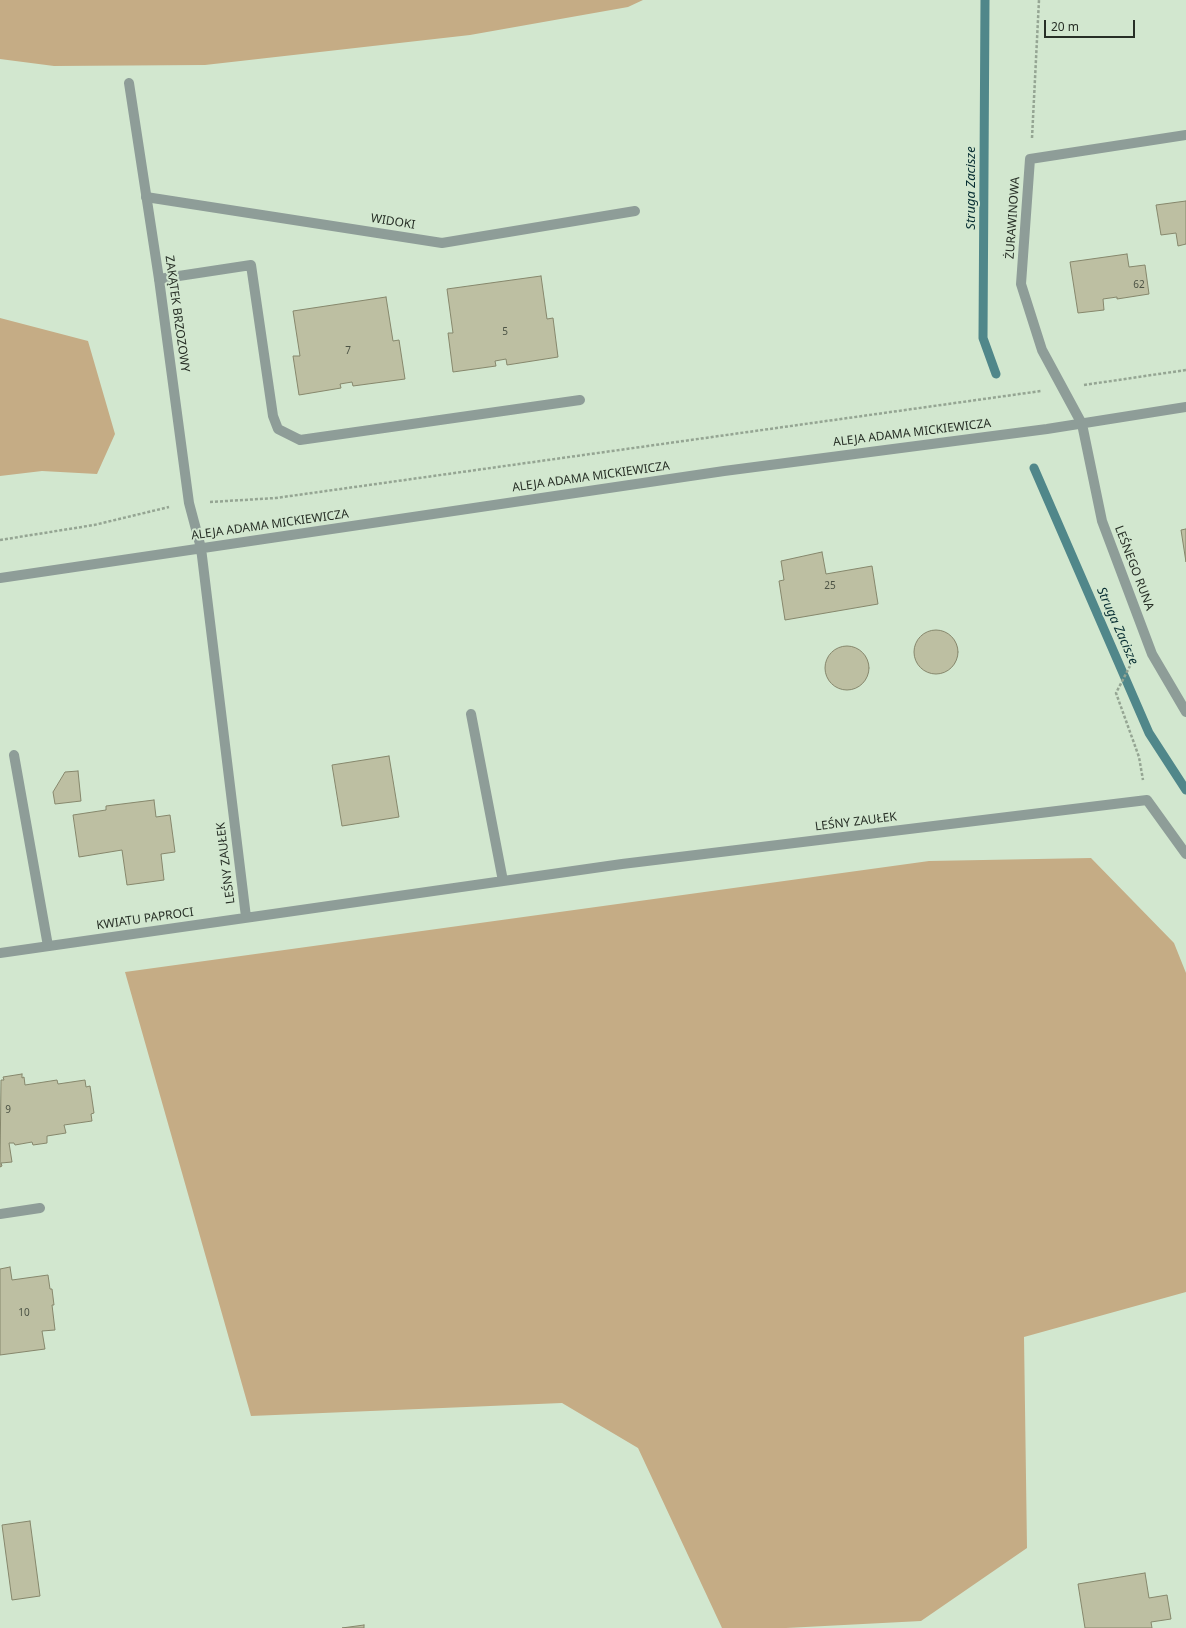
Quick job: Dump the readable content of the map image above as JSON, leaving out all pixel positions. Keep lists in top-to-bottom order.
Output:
{
  "streets": {
    "street": [
      "ŻURAWINOWA",
      "WIDOKI",
      "ZAKĄTEK BRZOZOWY",
      "ALEJA ADAMA MICKIEWICZA",
      "LEŚNEGO RUNA",
      "LEŚNY ZAUŁEK",
      "KWIATU PAPROCI"
    ]
  },
  "crossings": [
    ["ŻURAWINOWA", "ALEJA ADAMA MICKIEWICZA"],
    ["ŻURAWINOWA", "LEŚNEGO RUNA"],
    ["WIDOKI", "ZAKĄTEK BRZOZOWY"],
    ["ZAKĄTEK BRZOZOWY", "ALEJA ADAMA MICKIEWICZA"],
    ["ZAKĄTEK BRZOZOWY", "LEŚNY ZAUŁEK"],
    ["ALEJA ADAMA MICKIEWICZA", "LEŚNEGO RUNA"],
    ["ALEJA ADAMA MICKIEWICZA", "LEŚNY ZAUŁEK"],
    ["LEŚNY ZAUŁEK", "KWIATU PAPROCI"]
  ],
  "water": ["Struga Zacisze"],
  "house_numbers": [
    "62",
    "5",
    "7",
    "25",
    "9",
    "10"
  ],
  "scale_bar": "20 m"
}
